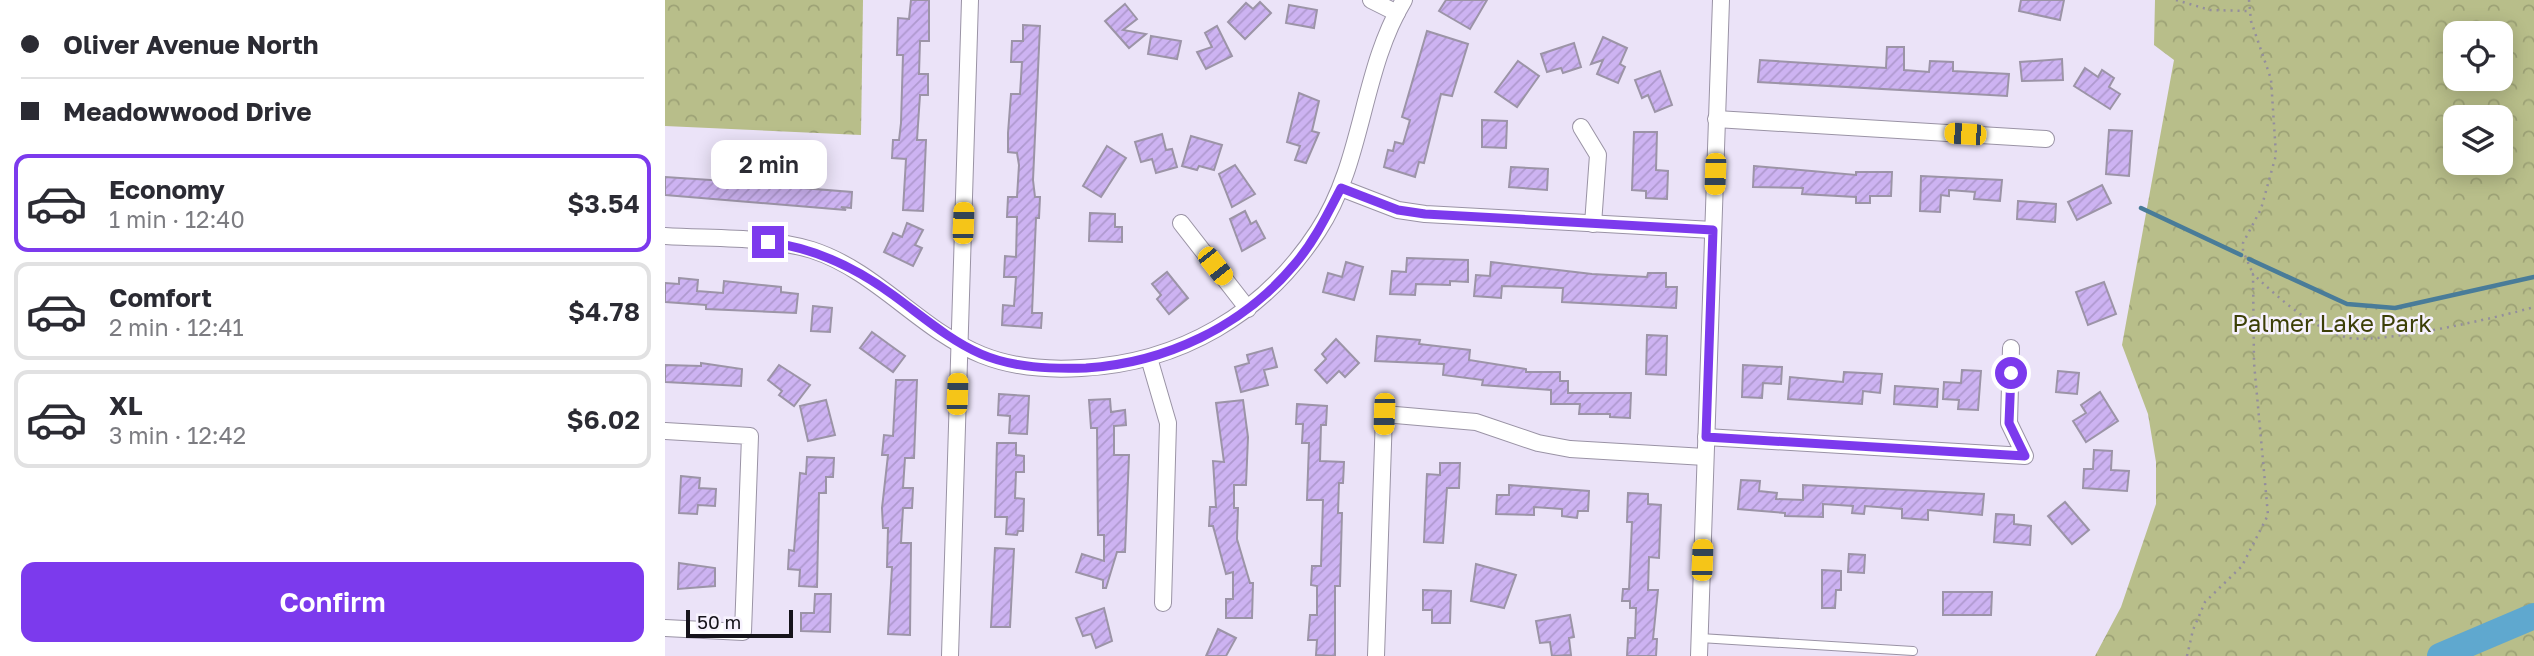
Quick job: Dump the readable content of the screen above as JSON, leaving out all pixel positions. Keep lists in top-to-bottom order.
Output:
{
  "parks": ["Palmer Lake Park"],
  "scale_bar": "50 m",
  "page": {
    "banner": ["Oliver Avenue North", "Meadowwood Drive"],
    "bubble": "2 min",
    "list": [
      {
        "name": "Economy",
        "note": "1 min · 12:40",
        "value": "$3.54"
      },
      {
        "name": "Comfort",
        "note": "2 min · 12:41",
        "value": "$4.78"
      },
      {
        "name": "XL",
        "note": "3 min · 12:42",
        "value": "$6.02"
      }
    ],
    "buttons": "Confirm",
    "scale": "50 m"
  }
}
